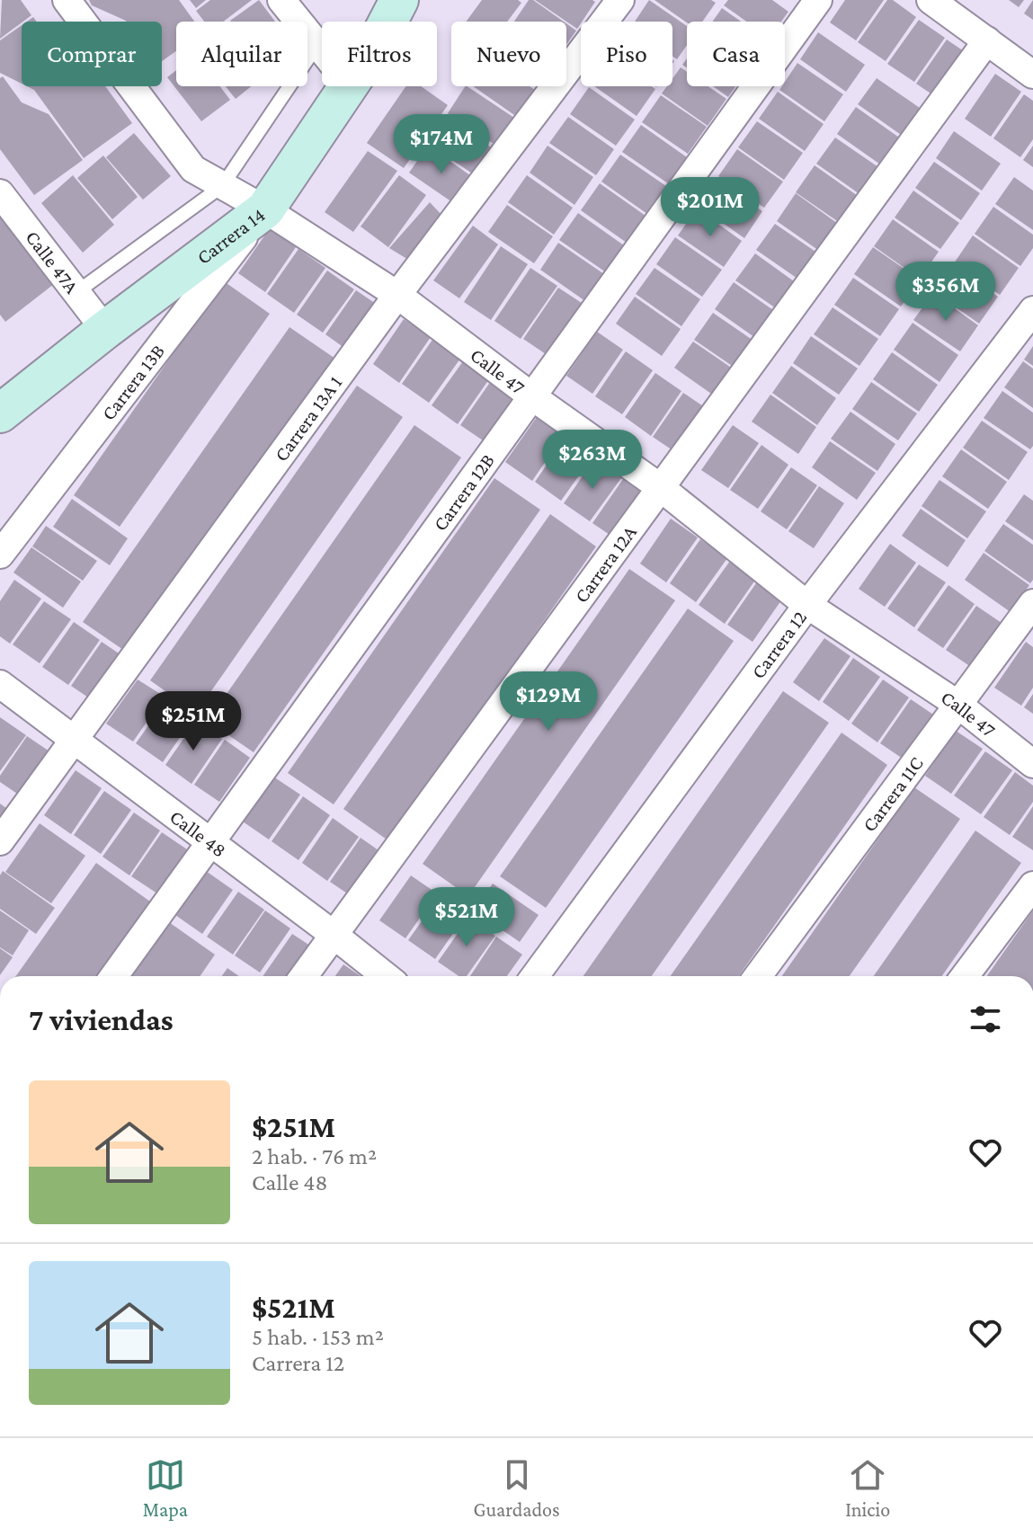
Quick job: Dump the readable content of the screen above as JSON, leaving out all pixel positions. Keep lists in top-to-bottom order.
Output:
{
  "streets": {
    "main road": ["Carrera 14"],
    "street": [
      "Calle 47A",
      "Calle 47",
      "Carrera 13B",
      "Carrera 13A 1",
      "Carrera 12B",
      "Carrera 12A",
      "Carrera 12",
      "Carrera 11C",
      "Calle 48"
    ]
  },
  "crossings": [
    ["Carrera 14", "Calle 47A"],
    ["Carrera 14", "Calle 47"],
    ["Carrera 14", "Carrera 13B"],
    ["Calle 47", "Carrera 13B"],
    ["Calle 47", "Carrera 13A 1"],
    ["Calle 47", "Carrera 12B"],
    ["Calle 47", "Carrera 12A"],
    ["Calle 47", "Carrera 12"],
    ["Calle 47", "Carrera 11C"],
    ["Carrera 13A 1", "Calle 48"],
    ["Carrera 12B", "Calle 48"],
    ["Carrera 12A", "Calle 48"]
  ],
  "page": {
    "chip": [
      "Comprar",
      "Alquilar",
      "Filtros",
      "Nuevo",
      "Piso",
      "Casa"
    ],
    "price": [
      "$174M",
      "$201M",
      "$356M",
      "$263M",
      "$129M",
      "$251M",
      "$521M"
    ],
    "heading": "7 viviendas",
    "list": [
      {
        "name": "$251M",
        "note": "2 hab. · 76 m² · Calle 48"
      },
      {
        "name": "$521M",
        "note": "5 hab. · 153 m² · Carrera 12"
      }
    ],
    "tabs": ["Mapa", "Guardados", "Inicio"]
  }
}
